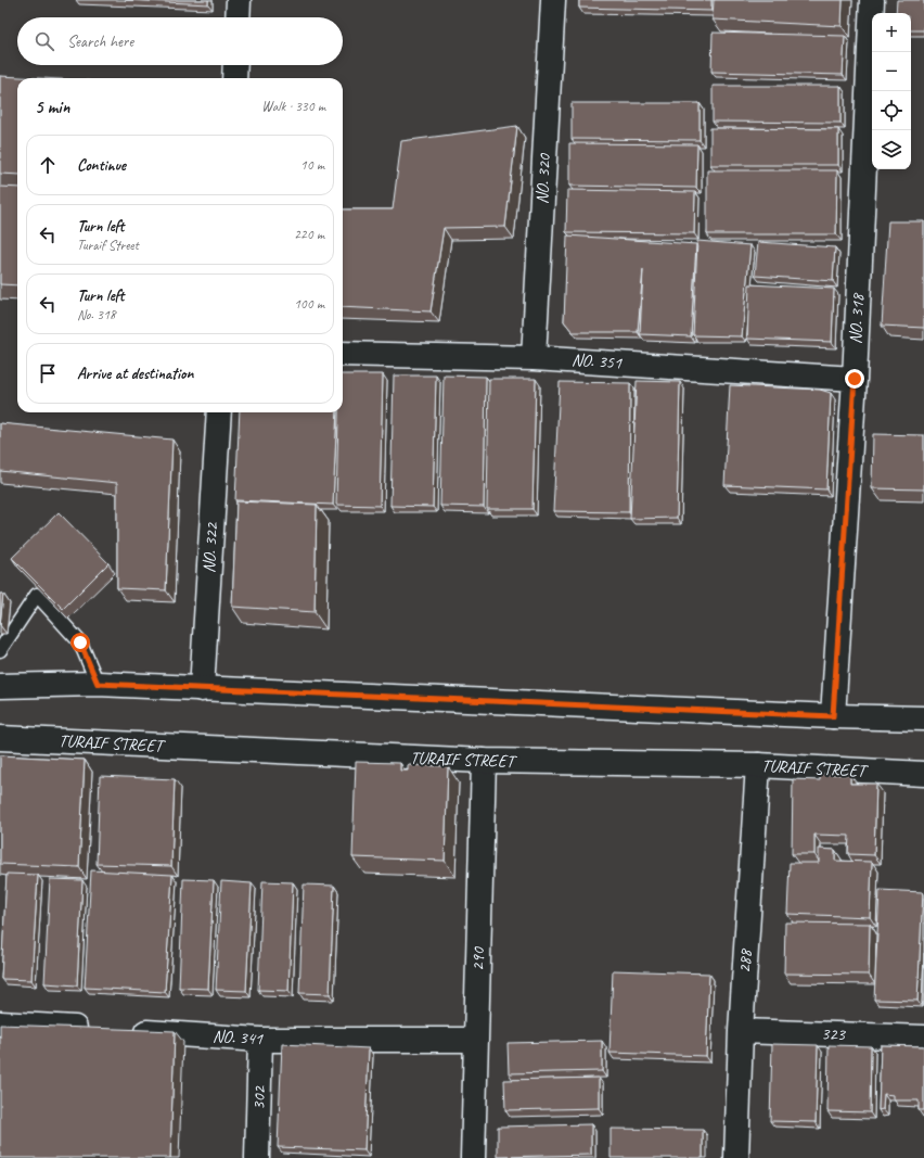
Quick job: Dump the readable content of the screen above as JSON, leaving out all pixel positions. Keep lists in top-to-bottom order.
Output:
{
  "streets": {
    "street": [
      "NO. 320",
      "NO. 318",
      "NO. 351",
      "NO. 322",
      "TURAIF STREET",
      "290",
      "288",
      "323",
      "NO. 341",
      "302"
    ]
  },
  "crossings": [
    ["NO. 320", "NO. 351"],
    ["NO. 318", "NO. 351"],
    ["TURAIF STREET", "290"],
    ["TURAIF STREET", "288"],
    ["290", "NO. 341"],
    ["288", "323"],
    ["NO. 341", "302"]
  ],
  "page": {
    "map_buttons": ["+", "−"],
    "search": "Search here",
    "heading": ["5 min", "Walk · 330 m"],
    "list": [
      ["Continue", "10 m"],
      ["Turn left", "Turaif Street", "220 m"],
      ["Turn left", "No. 318", "100 m"],
      "Arrive at destination"
    ]
  }
}
